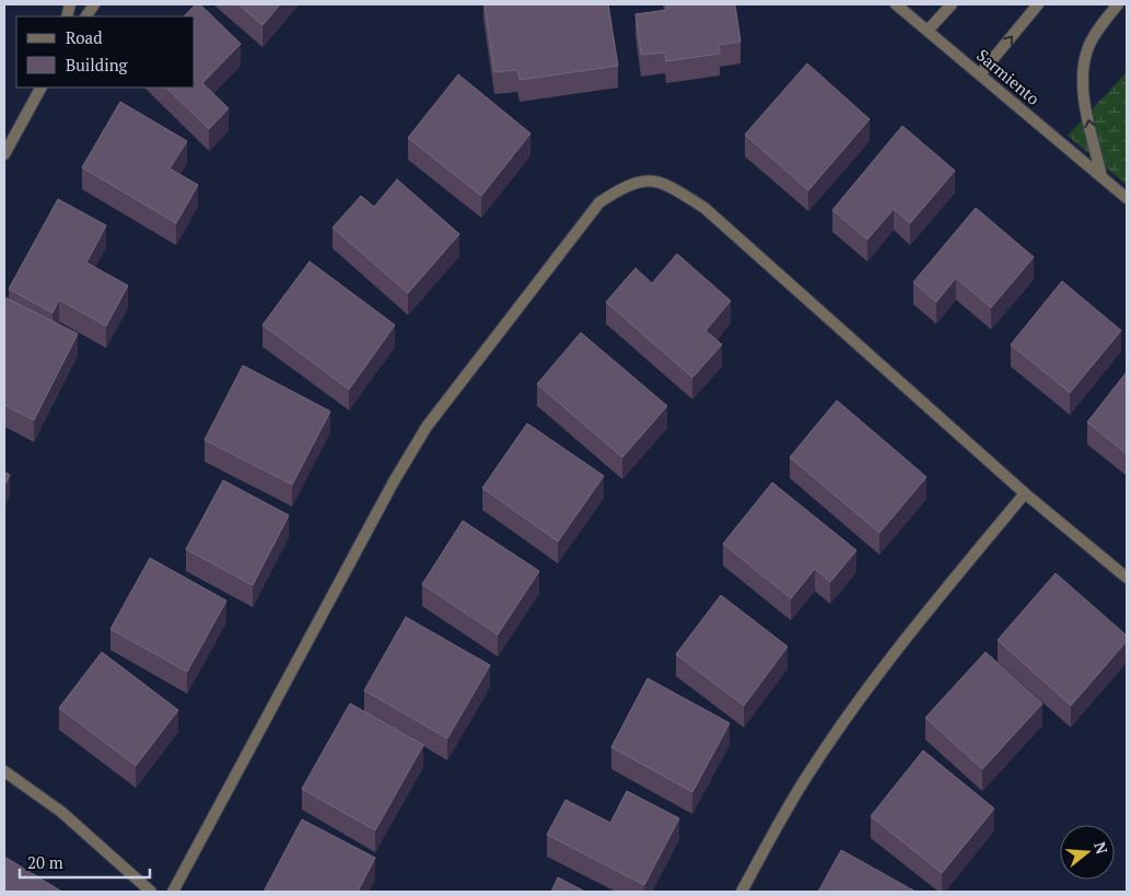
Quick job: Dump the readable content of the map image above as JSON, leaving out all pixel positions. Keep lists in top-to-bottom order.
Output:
{
  "streets": {
    "street": ["Sarmiento"]
  },
  "legend": ["Road", "Building"],
  "scale_bar": "20 m",
  "north": "right"
}
